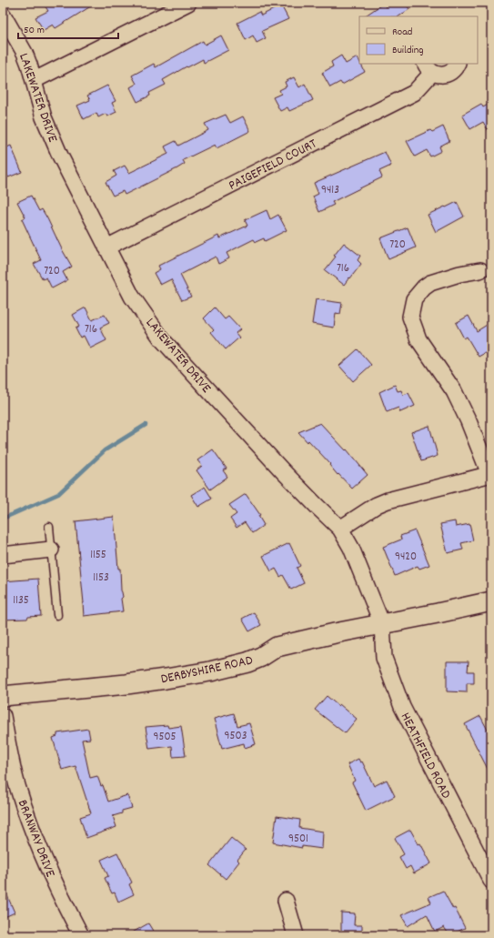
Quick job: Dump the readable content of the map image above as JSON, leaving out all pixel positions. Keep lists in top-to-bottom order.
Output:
{
  "streets": {
    "street": [
      "LAKEWATER DRIVE",
      "PAIGEFIELD COURT",
      "DERBYSHIRE ROAD",
      "HEATHFIELD ROAD",
      "BRANWAY DRIVE"
    ]
  },
  "crossings": [
    ["LAKEWATER DRIVE", "PAIGEFIELD COURT"],
    ["LAKEWATER DRIVE", "DERBYSHIRE ROAD"],
    ["LAKEWATER DRIVE", "HEATHFIELD ROAD"],
    ["DERBYSHIRE ROAD", "HEATHFIELD ROAD"]
  ],
  "house_numbers": [
    "9413",
    "720",
    "716",
    "720",
    "716",
    "1155",
    "9420",
    "1153",
    "1135",
    "9503",
    "9505",
    "9501"
  ],
  "legend": ["Road", "Building"],
  "scale_bar": "50 m"
}
